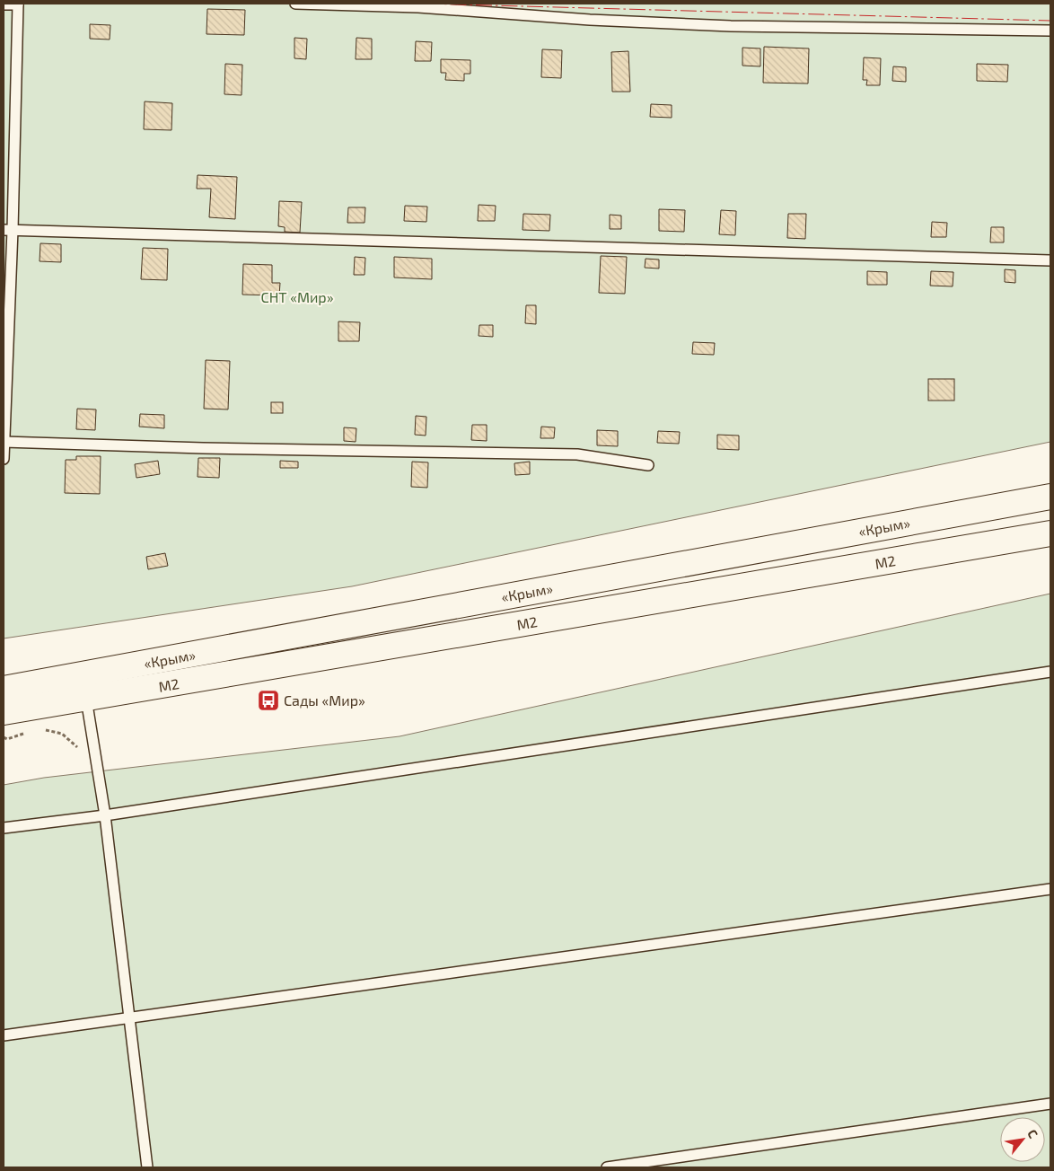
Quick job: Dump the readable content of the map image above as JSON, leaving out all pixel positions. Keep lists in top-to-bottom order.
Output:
{
  "streets": {
    "highway": ["«Крым»", "М2"]
  },
  "parks": ["СНТ «Мир»"],
  "places": {
    "bus stop": ["Сады «Мир»"]
  },
  "north": "top right"
}
